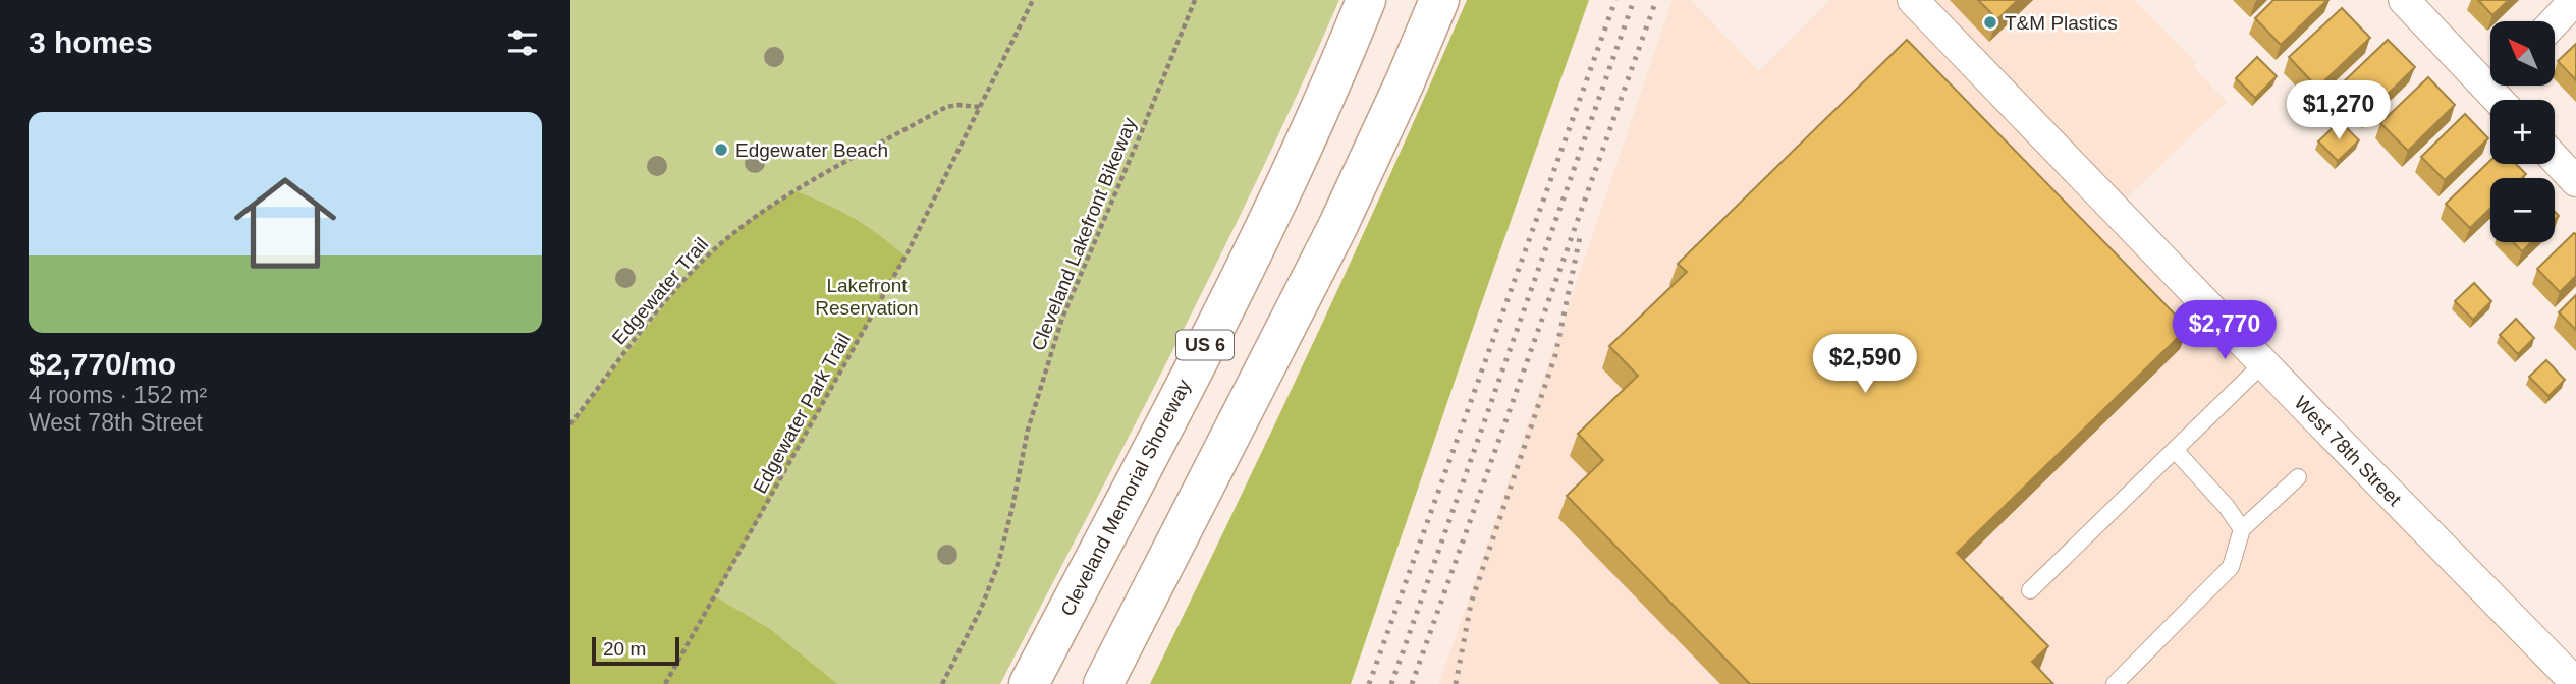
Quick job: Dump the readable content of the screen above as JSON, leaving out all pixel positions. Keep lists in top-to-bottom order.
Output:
{
  "streets": {
    "highway": ["US 6", "Cleveland Memorial Shoreway"],
    "street": ["West 78th Street"],
    "path": ["Cleveland Lakefront Bikeway", "Edgewater Trail", "Edgewater Park Trail"]
  },
  "crossings": [
    ["Edgewater Trail", "Edgewater Park Trail"]
  ],
  "parks": ["Lakefront Reservation"],
  "places": ["T&M Plastics", "Edgewater Beach"],
  "scale_bar": "20 m",
  "north": "top left",
  "page": {
    "heading": "3 homes",
    "map_buttons": ["+", "−"],
    "price": ["$1,270", "$2,770", "$2,590"],
    "list": [
      {
        "name": "$2,770/mo",
        "note": "4 rooms · 152 m² · West 78th Street"
      }
    ],
    "scale": "20 m"
  }
}
